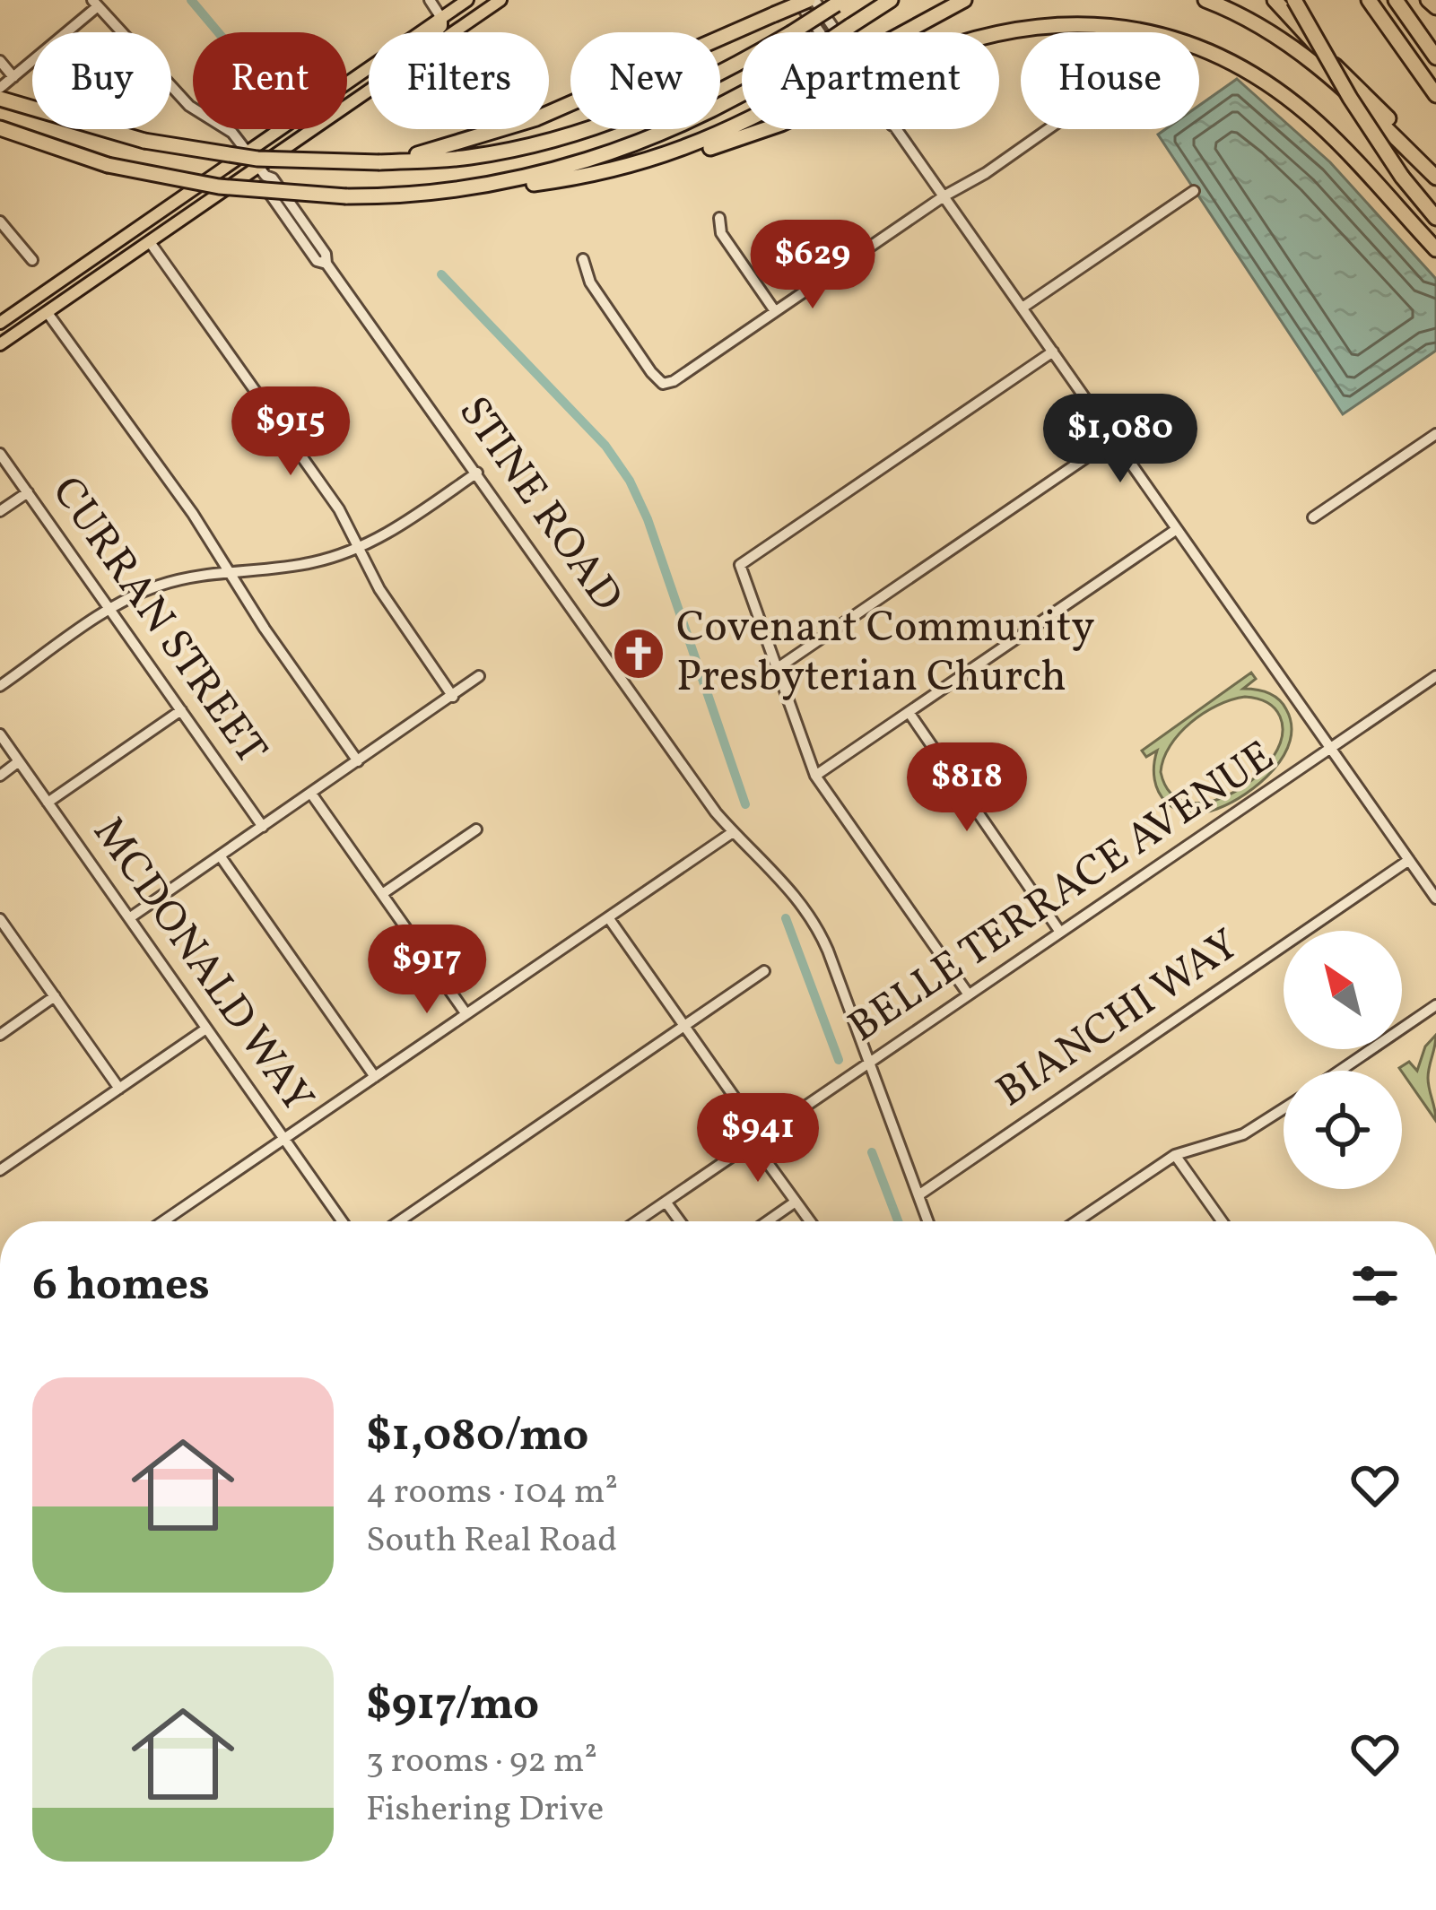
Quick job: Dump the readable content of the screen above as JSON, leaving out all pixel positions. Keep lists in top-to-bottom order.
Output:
{
  "streets": {
    "street": [
      "STINE ROAD",
      "CURRAN STREET",
      "BELLE TERRACE AVENUE",
      "MCDONALD WAY",
      "BIANCHI WAY"
    ]
  },
  "crossings": [
    ["STINE ROAD", "BELLE TERRACE AVENUE"],
    ["STINE ROAD", "BIANCHI WAY"]
  ],
  "places": {
    "church": ["Covenant Community Presbyterian Church"]
  },
  "north": "top left",
  "page": {
    "chip": [
      "Buy",
      "Rent",
      "Filters",
      "New",
      "Apartment",
      "House"
    ],
    "price": [
      "$629",
      "$915",
      "$1,080",
      "$818",
      "$917",
      "$941"
    ],
    "heading": "6 homes",
    "list": [
      {
        "name": "$1,080/mo",
        "note": "4 rooms · 104 m² · South Real Road"
      },
      {
        "name": "$917/mo",
        "note": "3 rooms · 92 m² · Fishering Drive"
      }
    ]
  }
}
